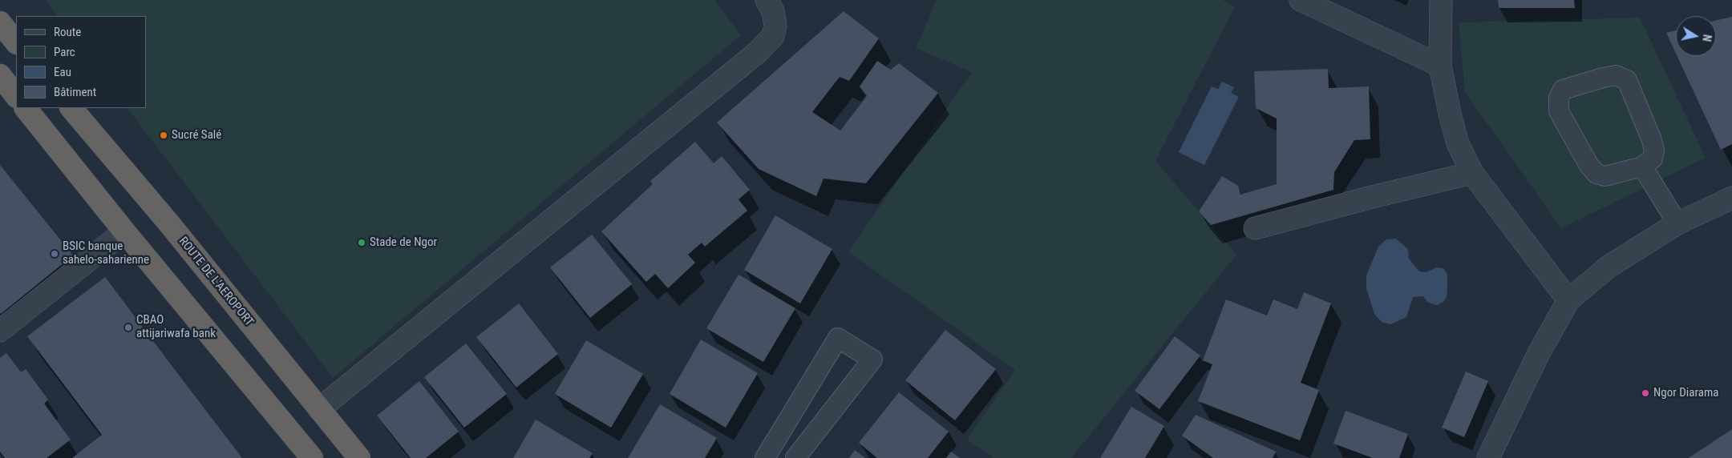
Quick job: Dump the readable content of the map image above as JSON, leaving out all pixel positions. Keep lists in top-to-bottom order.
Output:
{
  "streets": {
    "highway": ["ROUTE DE L'AEROPORT"]
  },
  "places": [
    "Sucré Salé",
    "Stade de Ngor",
    "BSIC banque sahelo-saharienne",
    "CBAO attijariwafa bank",
    "Ngor Diarama"
  ],
  "legend": [
    "Route",
    "Parc",
    "Eau",
    "Bâtiment"
  ],
  "north": "right"
}
